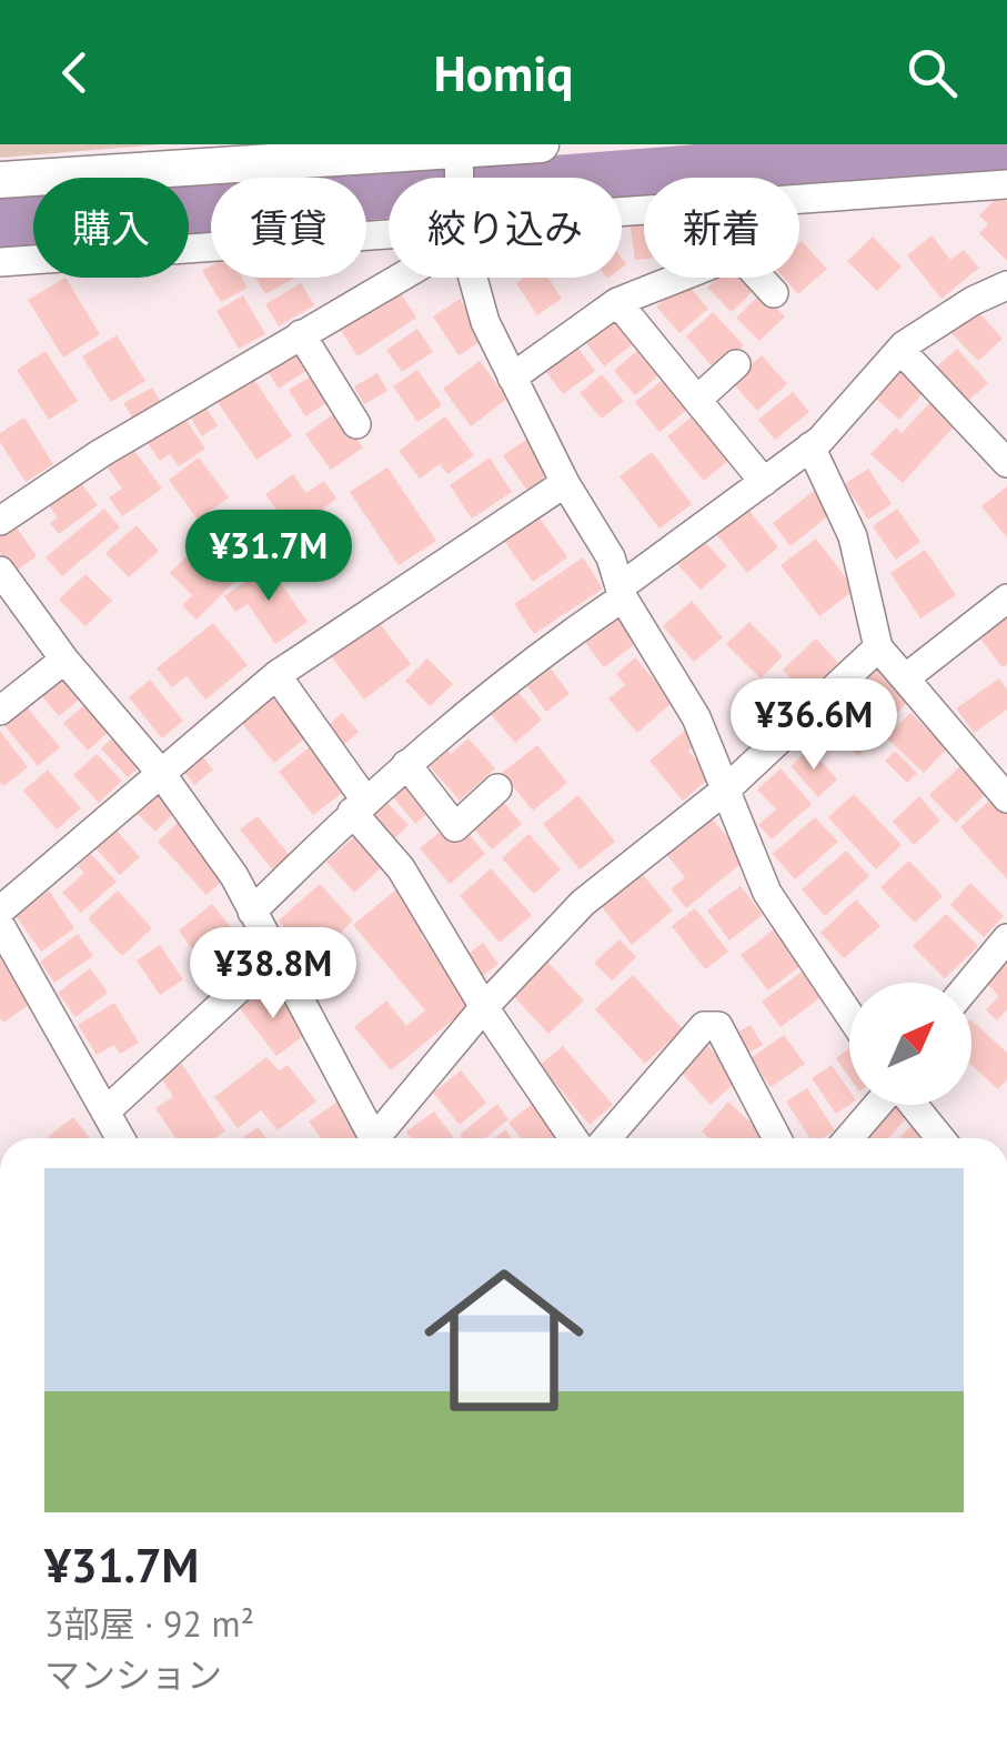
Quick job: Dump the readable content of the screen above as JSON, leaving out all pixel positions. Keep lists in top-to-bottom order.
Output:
{
  "north": "top right",
  "page": {
    "header": "Homiq",
    "chip": [
      "購入",
      "賃貸",
      "絞り込み",
      "新着"
    ],
    "price": ["¥31.7M", "¥36.6M", "¥38.8M"],
    "list": [
      {
        "name": "¥31.7M",
        "note": "3部屋 · 92 m² · マンション"
      }
    ]
  }
}
